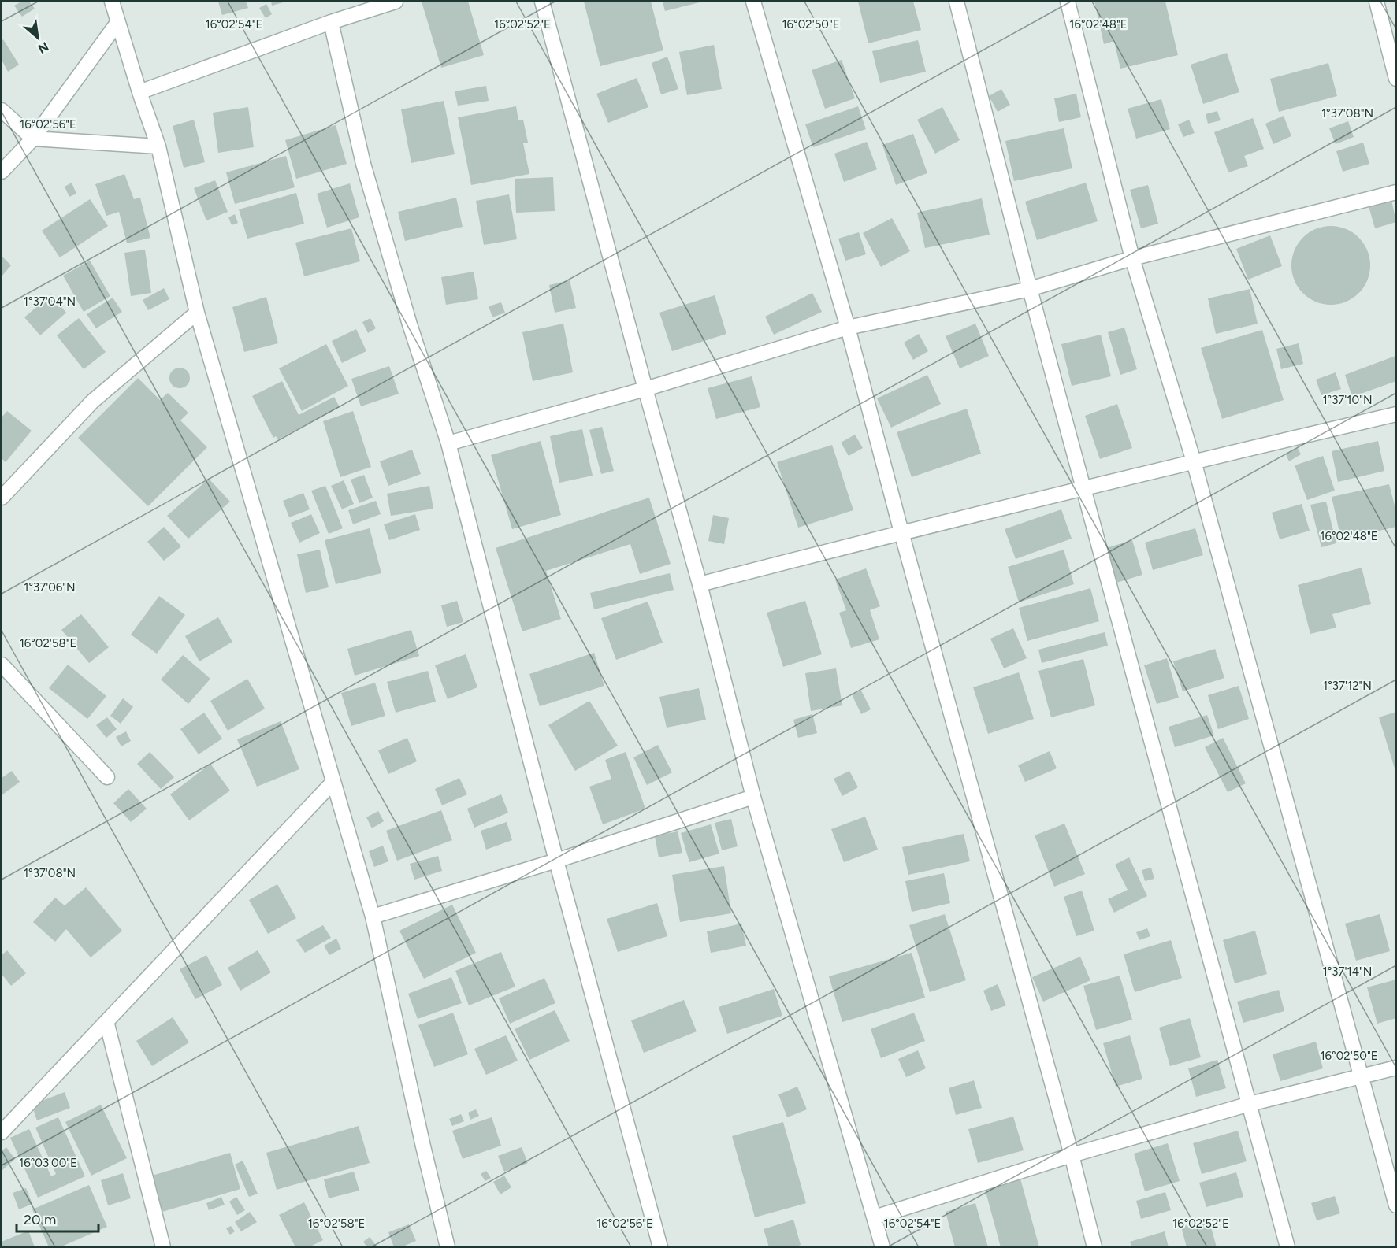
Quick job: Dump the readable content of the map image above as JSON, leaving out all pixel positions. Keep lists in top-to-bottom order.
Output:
{
  "scale_bar": "20 m",
  "north": "bottom right",
  "coordinates": [
    "16°02'54\"E",
    "16°02'52\"E",
    "16°02'50\"E",
    "16°02'48\"E",
    "1°37'08\"N",
    "16°02'56\"E",
    "1°37'04\"N",
    "1°37'10\"N",
    "1°37'06\"N",
    "16°02'58\"E",
    "1°37'12\"N",
    "1°37'14\"N",
    "16°03'00\"E"
  ]
}
